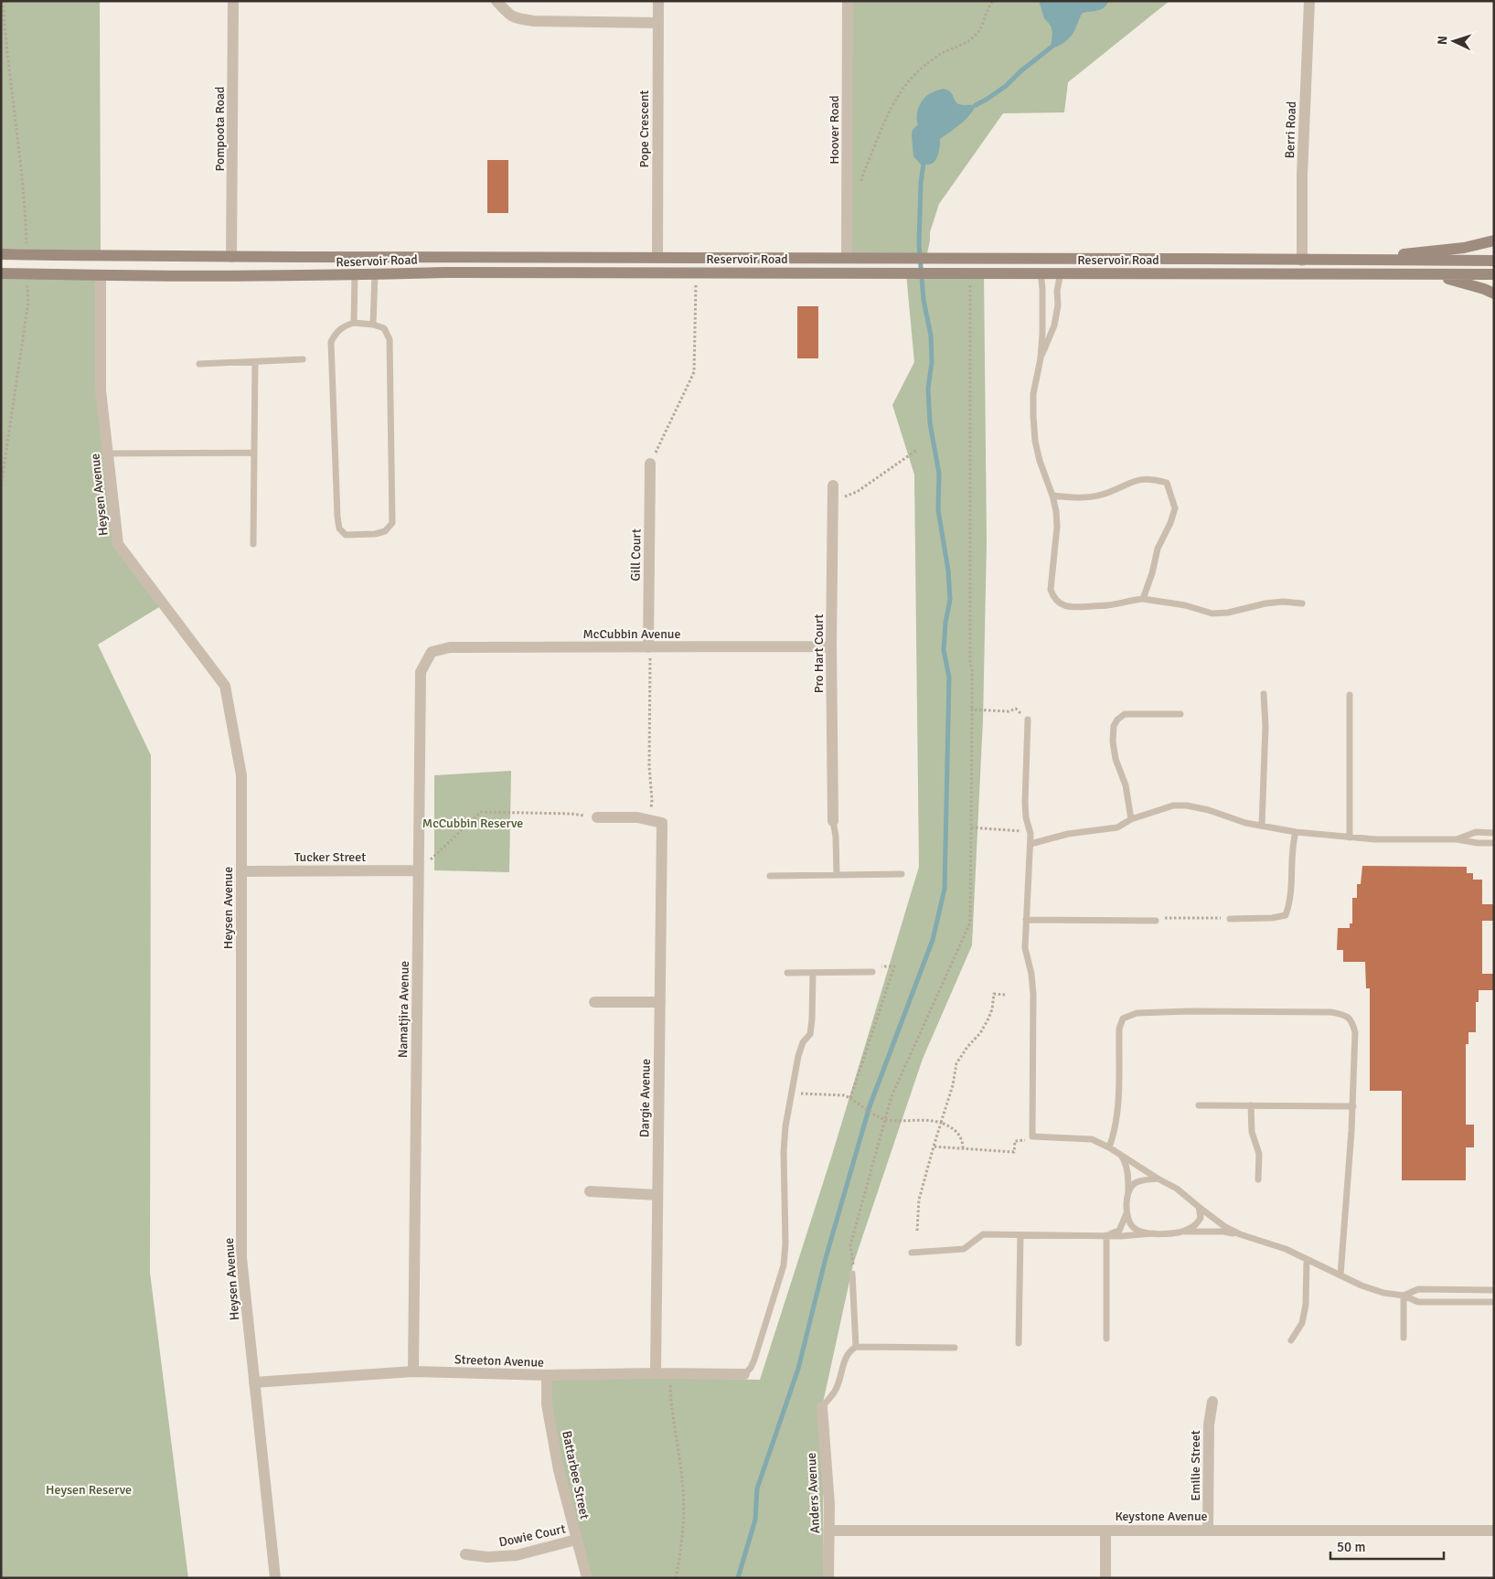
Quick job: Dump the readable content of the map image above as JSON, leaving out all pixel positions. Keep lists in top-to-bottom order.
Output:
{
  "streets": {
    "main road": ["Reservoir Road"],
    "street": [
      "Pompoota Road",
      "Pope Crescent",
      "Hoover Road",
      "Berri Road",
      "Heysen Avenue",
      "Gill Court",
      "McCubbin Avenue",
      "Pro Hart Court",
      "Tucker Street",
      "Namatjira Avenue",
      "Dargie Avenue",
      "Streeton Avenue",
      "Emilie Street",
      "Battarbee Street",
      "Anders Avenue",
      "Keystone Avenue",
      "Dowie Court"
    ]
  },
  "crossings": [
    ["Pompoota Road", "Reservoir Road"],
    ["Pope Crescent", "Reservoir Road"],
    ["Hoover Road", "Reservoir Road"],
    ["Berri Road", "Reservoir Road"],
    ["Reservoir Road", "Heysen Avenue"],
    ["Heysen Avenue", "Tucker Street"],
    ["Heysen Avenue", "Streeton Avenue"],
    ["Gill Court", "McCubbin Avenue"],
    ["McCubbin Avenue", "Pro Hart Court"],
    ["McCubbin Avenue", "Namatjira Avenue"],
    ["Tucker Street", "Namatjira Avenue"],
    ["Namatjira Avenue", "Streeton Avenue"],
    ["Dargie Avenue", "Streeton Avenue"],
    ["Streeton Avenue", "Battarbee Street"],
    ["Emilie Street", "Keystone Avenue"],
    ["Battarbee Street", "Dowie Court"],
    ["Anders Avenue", "Keystone Avenue"]
  ],
  "parks": ["McCubbin Reserve", "Heysen Reserve"],
  "scale_bar": "50 m",
  "north": "left"
}
